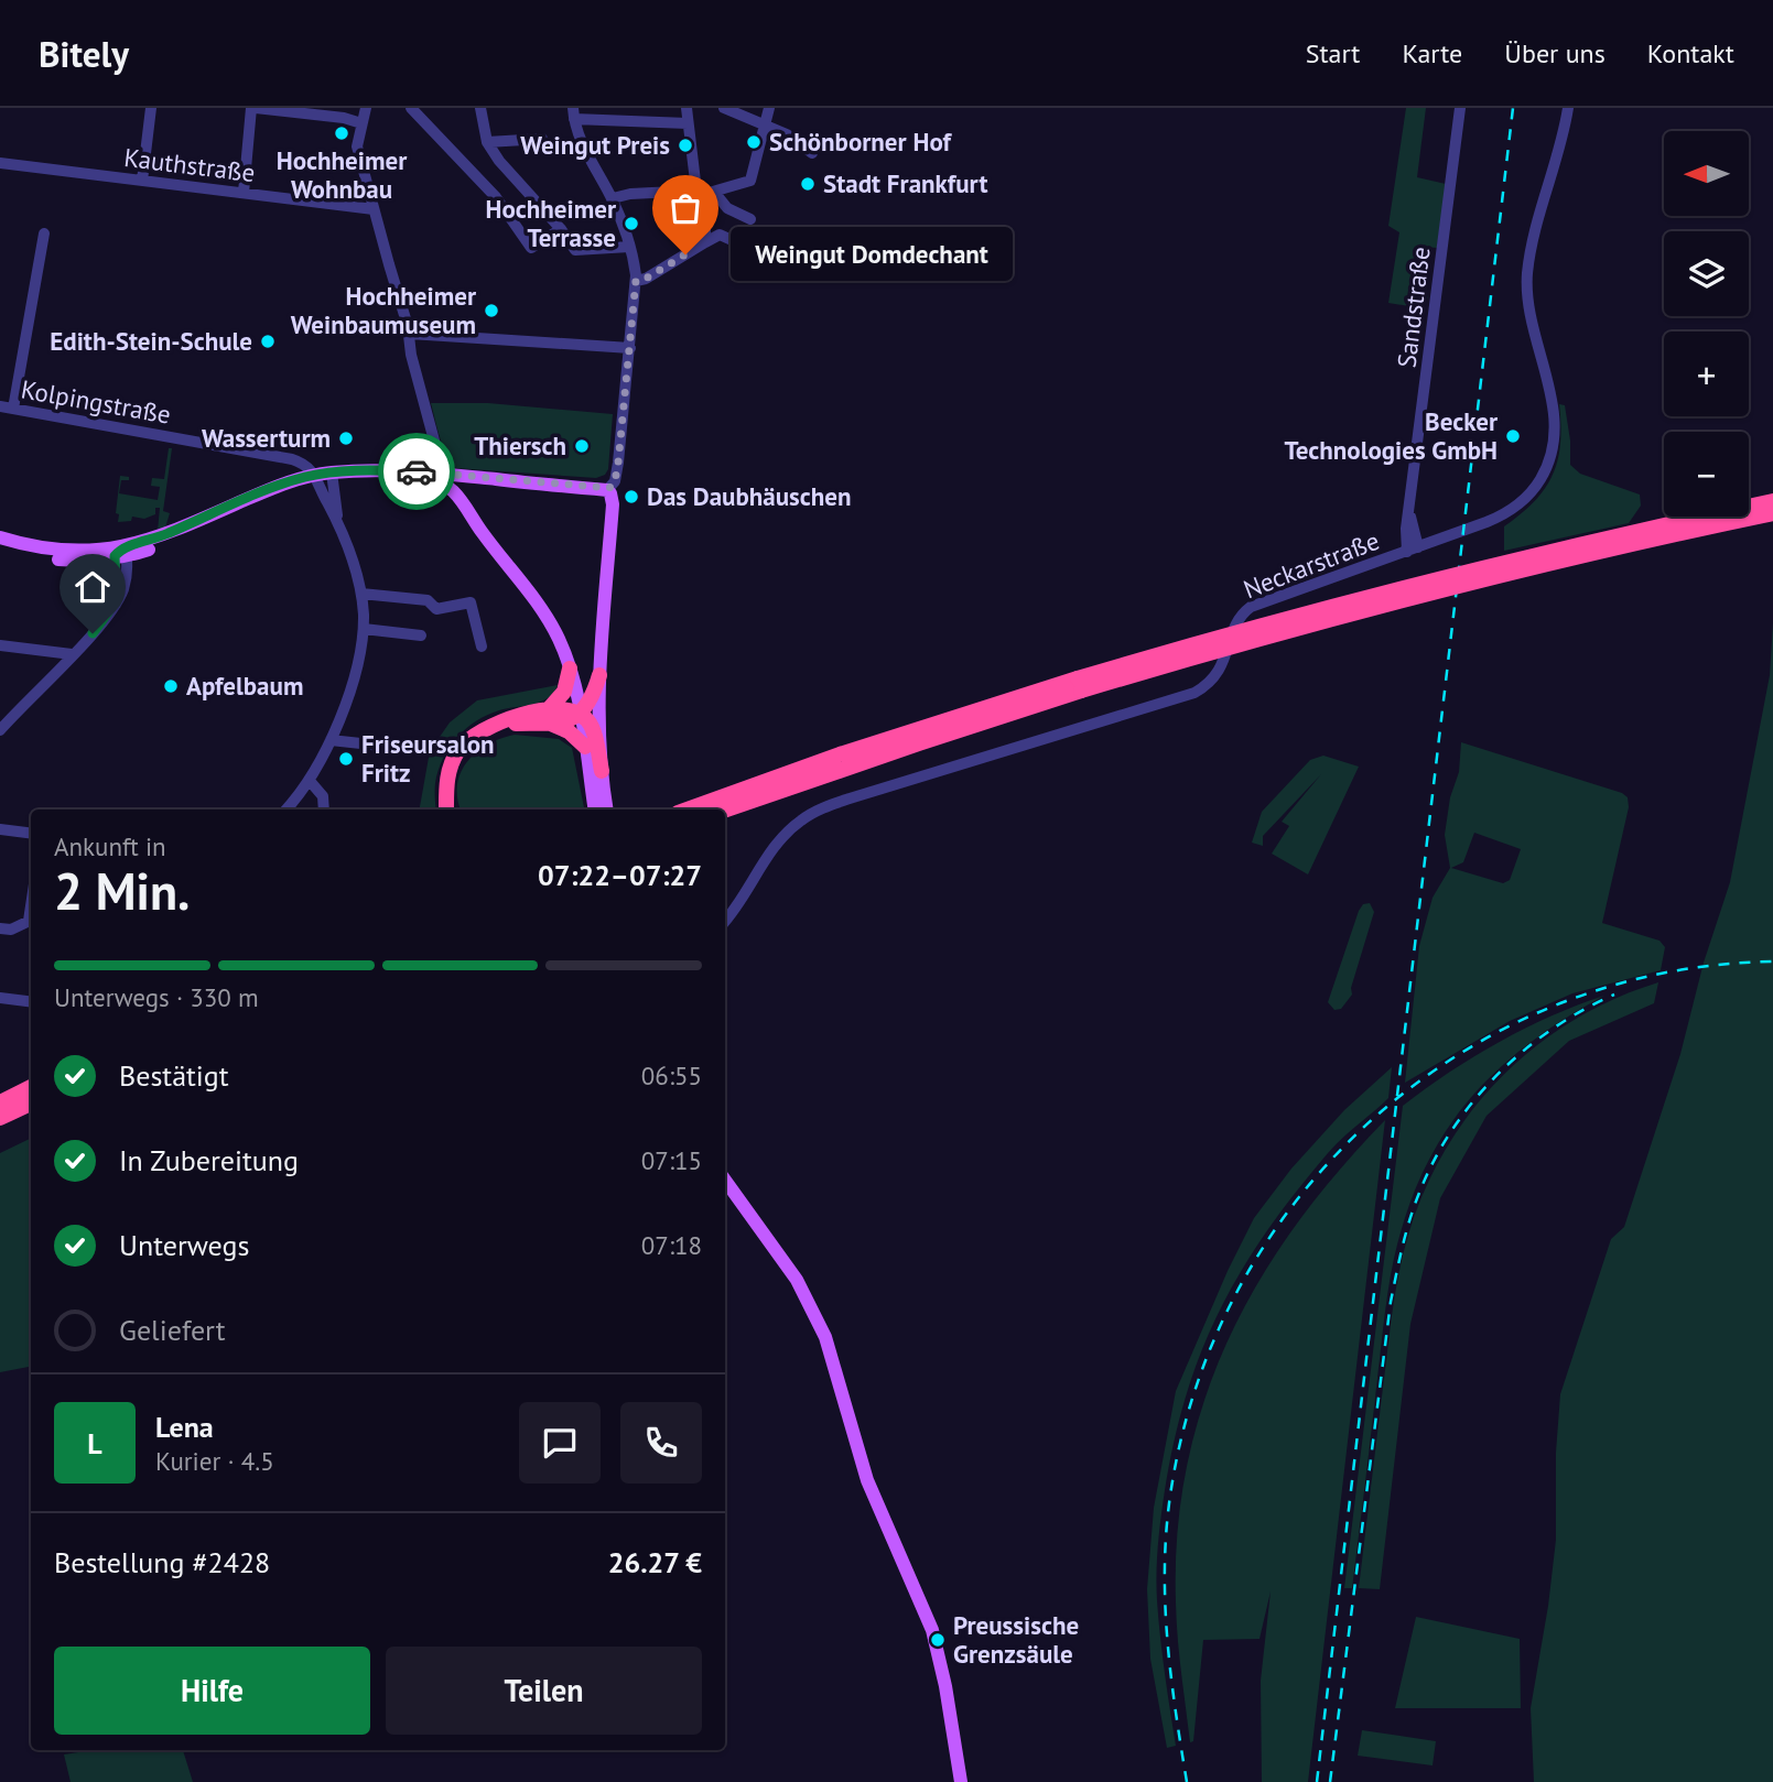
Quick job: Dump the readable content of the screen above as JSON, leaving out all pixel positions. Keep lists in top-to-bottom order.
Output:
{
  "streets": {
    "street": [
      "Kauthstraße",
      "Sandstraße",
      "Kolpingstraße",
      "Neckarstraße"
    ]
  },
  "crossings": [
    ["Sandstraße", "Neckarstraße"]
  ],
  "places": [
    "Hochheimer Wohnbau",
    "Schönborner Hof",
    "Weingut Preis",
    "Stadt Frankfurt",
    "Hochheimer Terrasse",
    "Weingut Domdechant",
    "Hochheimer Weinbaumuseum",
    "Edith-Stein-Schule",
    "Becker Technologies GmbH",
    "Wasserturm",
    "Thiersch",
    "Das Daubhäuschen",
    "Apfelbaum",
    "Friseursalon Fritz",
    "Preussische Grenzsäule"
  ],
  "north": "left",
  "page": {
    "header": "Bitely",
    "nav": [
      "Start",
      "Karte",
      "Über uns",
      "Kontakt"
    ],
    "map_buttons": ["+", "−"],
    "bubble": "Weingut Domdechant",
    "heading": ["2 Min.", "Ankunft in", "07:22–07:27"],
    "panel": [
      "Lena",
      "Kurier · 4.5",
      "Bestellung #2428",
      "26.27 €"
    ],
    "bar": "Unterwegs · 330 m",
    "list": [
      ["Bestätigt", "06:55"],
      ["In Zubereitung", "07:15"],
      ["Unterwegs", "07:18"],
      "Geliefert"
    ],
    "round": "L",
    "buttons": ["Hilfe", "Teilen"]
  }
}
